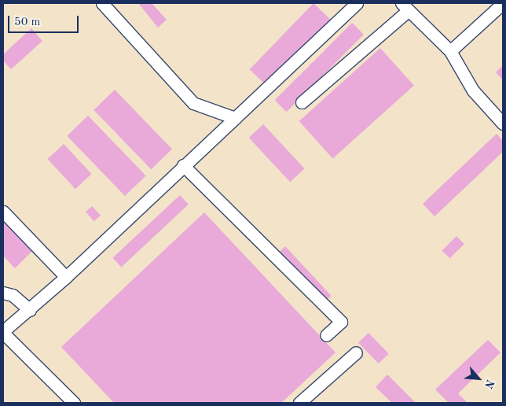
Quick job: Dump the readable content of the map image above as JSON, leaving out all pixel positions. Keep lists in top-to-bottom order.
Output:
{
  "scale_bar": "50 m",
  "north": "bottom right"
}
